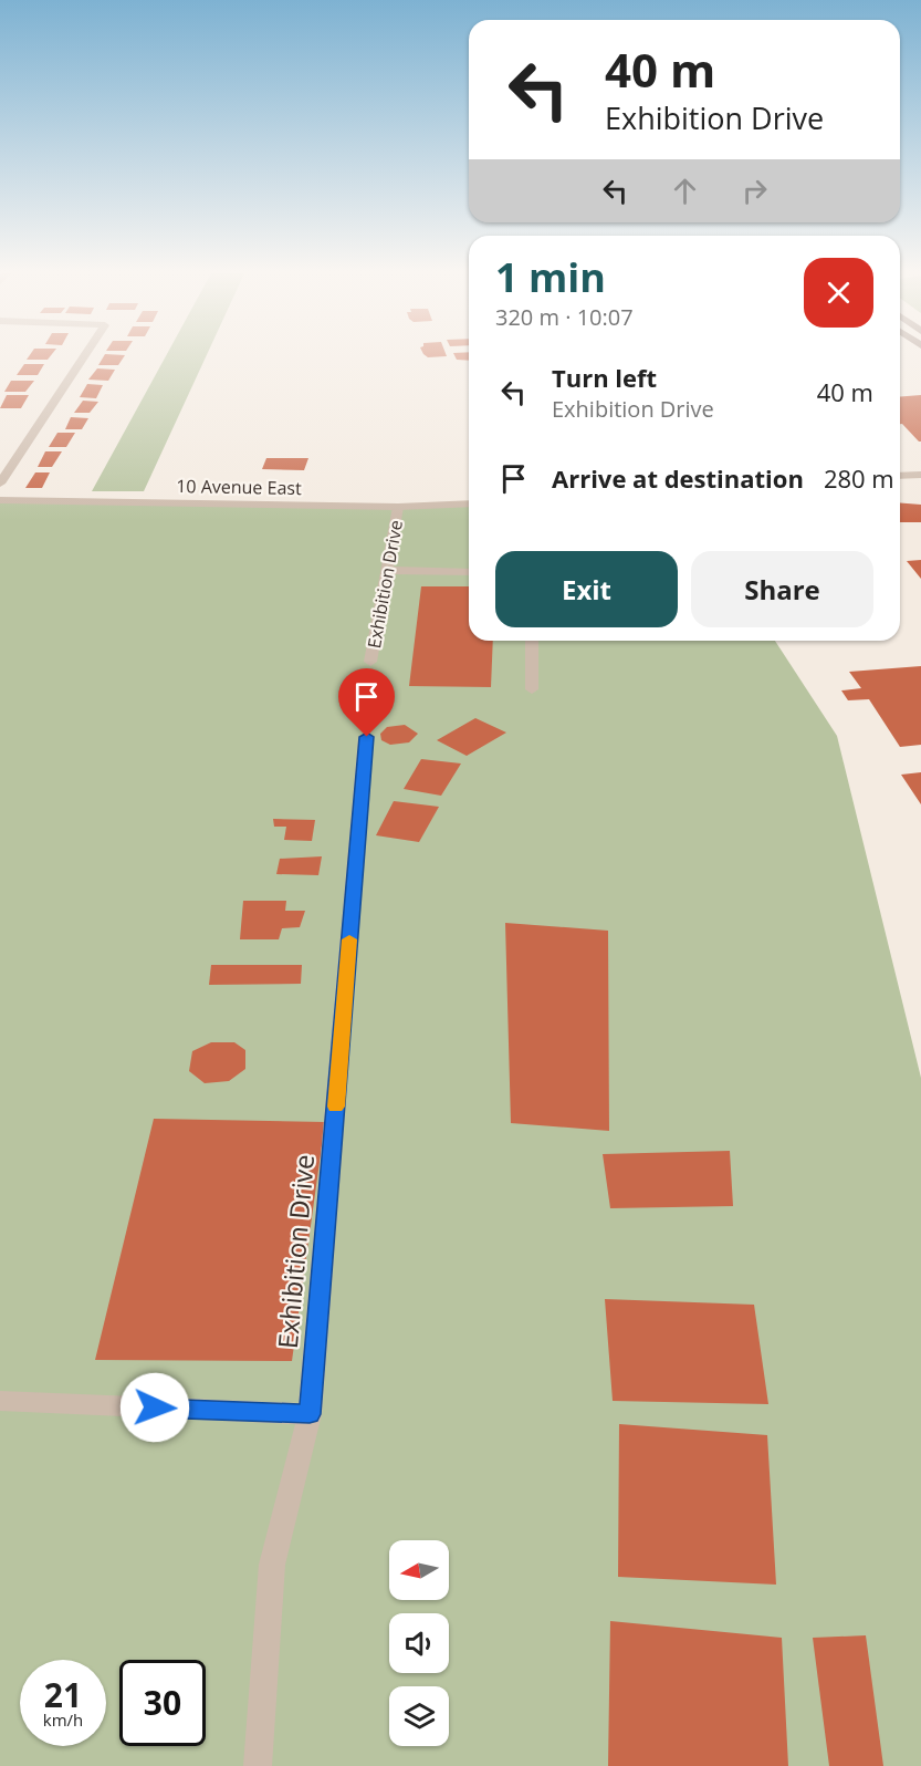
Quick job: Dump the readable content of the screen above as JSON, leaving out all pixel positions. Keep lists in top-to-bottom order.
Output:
{
  "streets": {
    "street": ["10 Avenue East", "Exhibition Drive"]
  },
  "crossings": [
    ["10 Avenue East", "Exhibition Drive"]
  ],
  "north": "left",
  "page": {
    "turn": ["40 m", "Exhibition Drive"],
    "heading": ["1 min", "320 m · 10:07"],
    "list": [
      {
        "name": "Turn left",
        "note": "Exhibition Drive",
        "value": "40 m"
      },
      {
        "name": "Arrive at destination",
        "value": "280 m"
      }
    ],
    "buttons": ["Exit", "Share"],
    "speed": "21 km/h",
    "limit": "30"
  }
}
